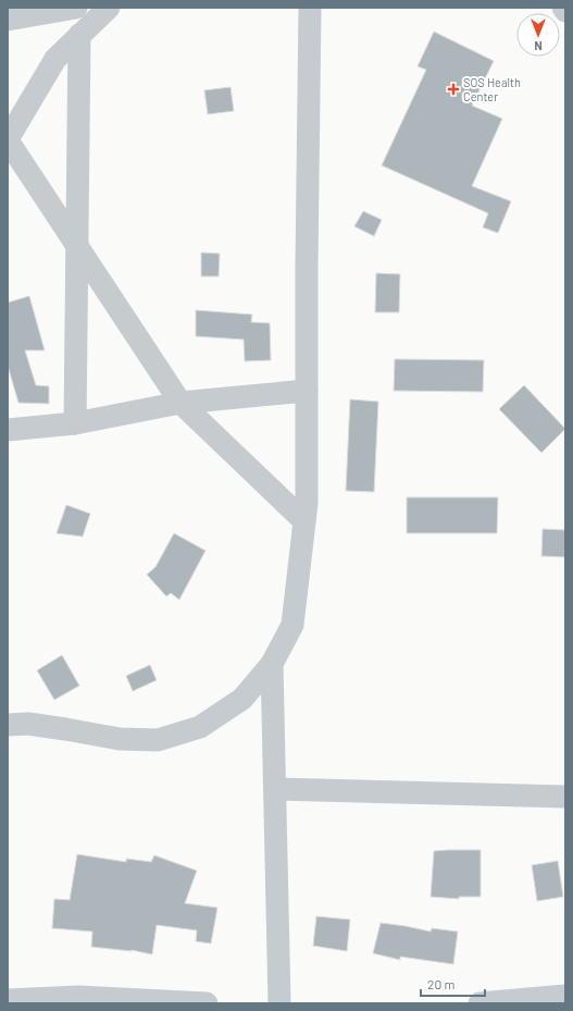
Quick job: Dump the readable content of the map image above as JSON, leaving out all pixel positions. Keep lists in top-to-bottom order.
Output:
{
  "places": {
    "health": ["SOS Health Center"]
  },
  "scale_bar": "20 m",
  "north": "bottom"
}
